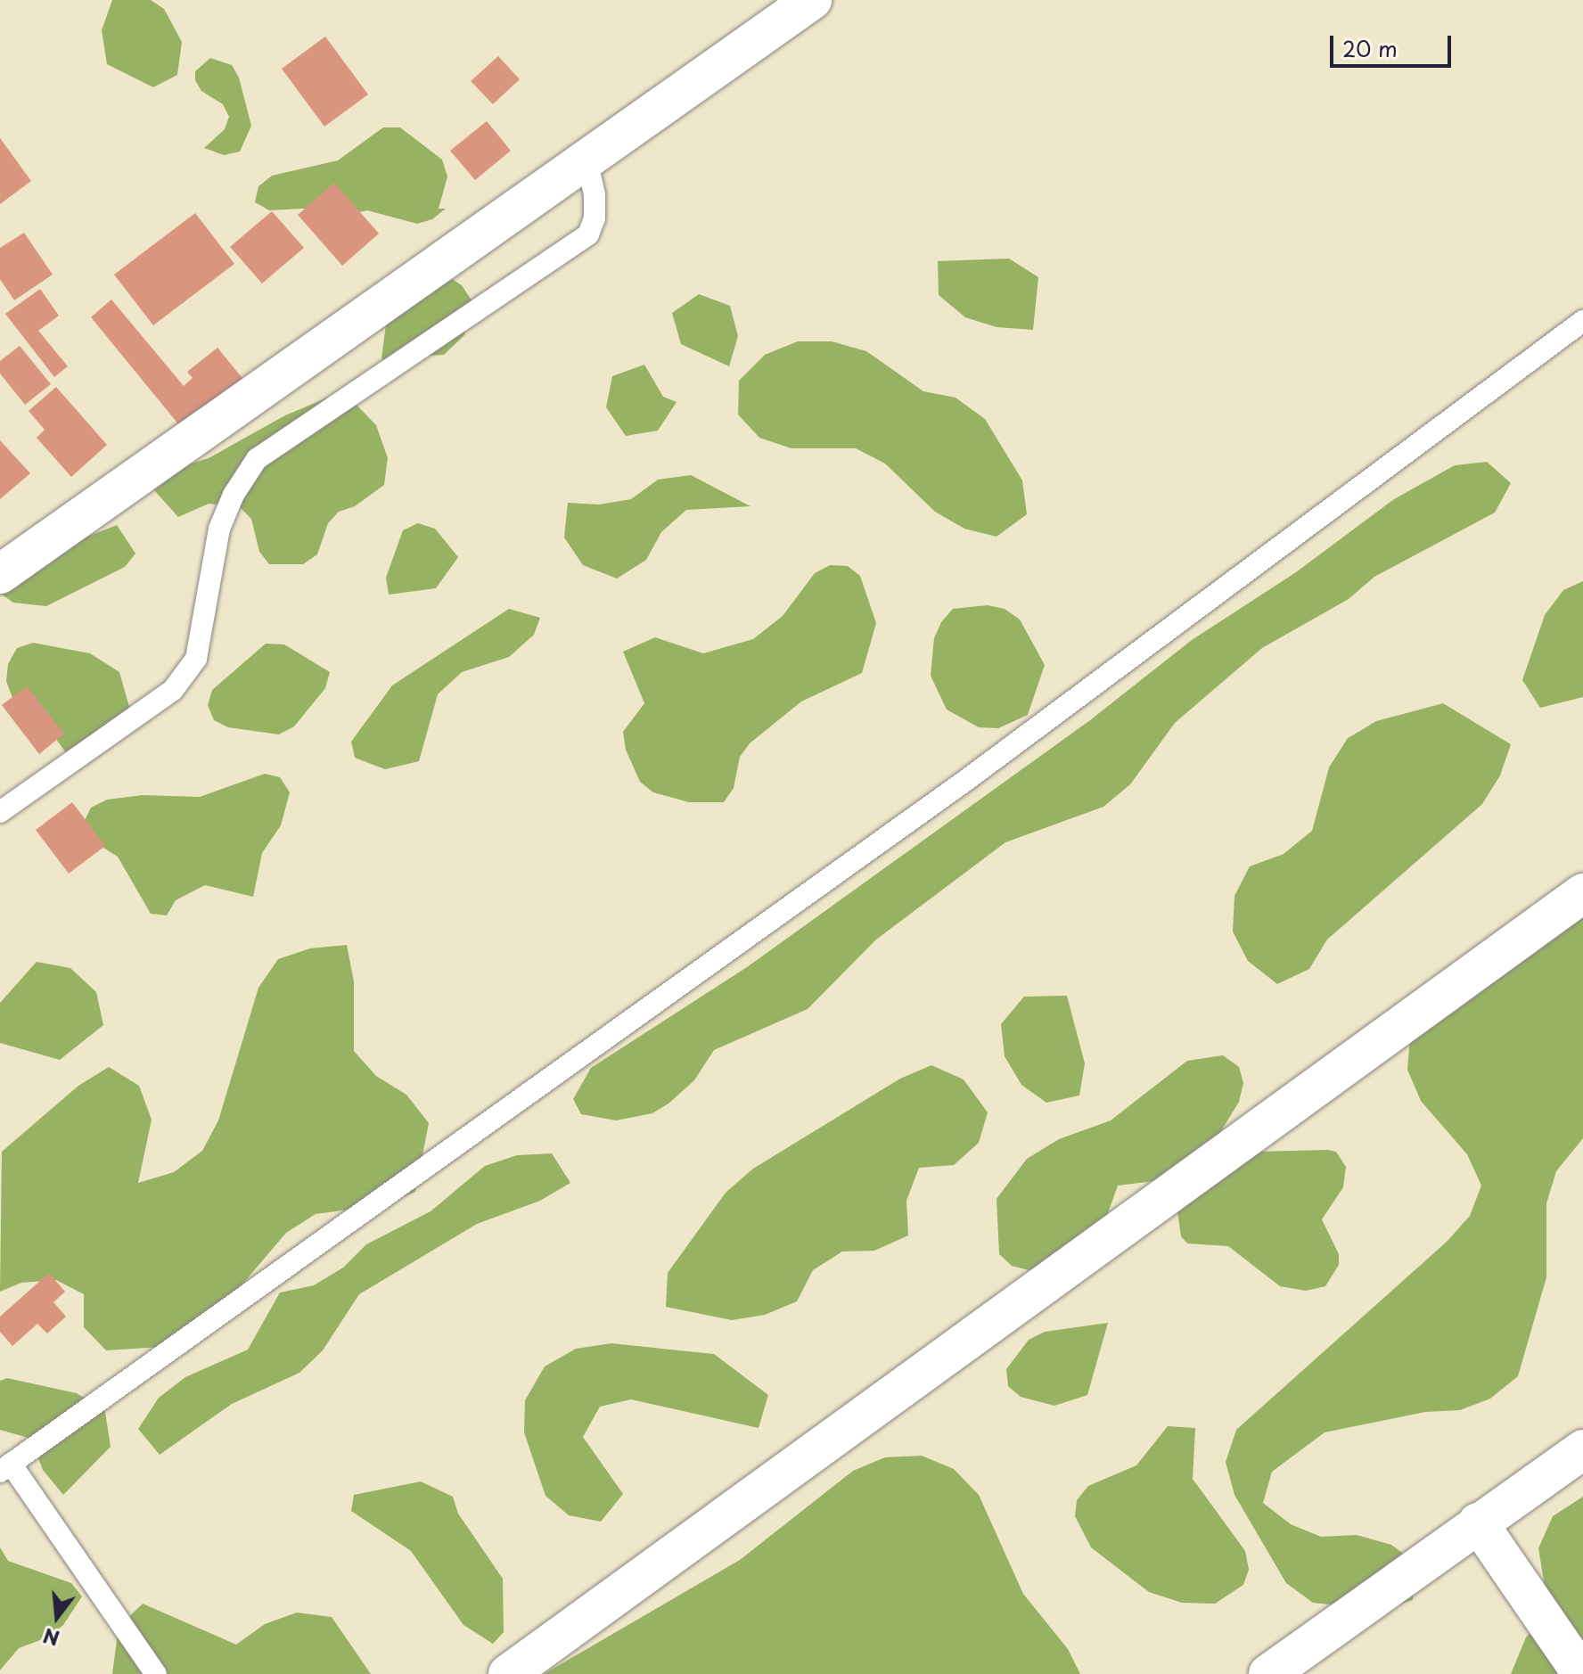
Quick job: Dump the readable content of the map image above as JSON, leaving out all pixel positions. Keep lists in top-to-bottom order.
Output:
{
  "scale_bar": "20 m",
  "north": "bottom"
}
